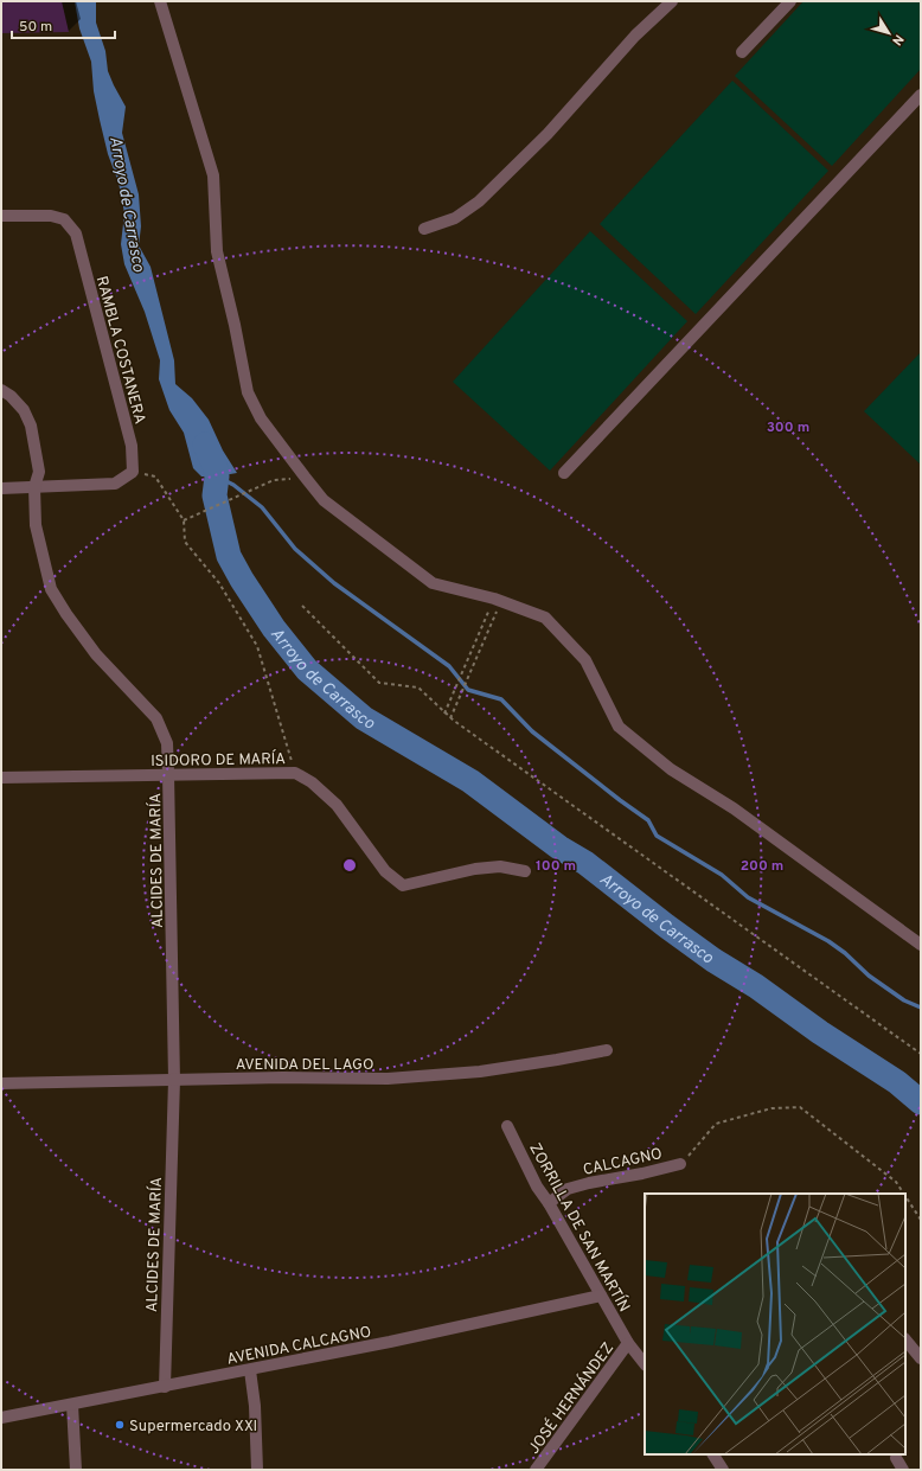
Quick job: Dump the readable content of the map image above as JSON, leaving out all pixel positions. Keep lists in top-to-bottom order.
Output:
{
  "streets": {
    "street": [
      "RAMBLA COSTANERA",
      "ISIDORO DE MARÍA",
      "ALCIDES DE MARÍA",
      "AVENIDA DEL LAGO",
      "CALCAGNO",
      "ZORRILLA DE SAN MARTÍN",
      "AVENIDA CALCAGNO",
      "JOSÉ HERNÁNDEZ"
    ]
  },
  "crossings": [
    ["ISIDORO DE MARÍA", "ALCIDES DE MARÍA"],
    ["ALCIDES DE MARÍA", "AVENIDA DEL LAGO"],
    ["ALCIDES DE MARÍA", "AVENIDA CALCAGNO"],
    ["CALCAGNO", "ZORRILLA DE SAN MARTÍN"],
    ["ZORRILLA DE SAN MARTÍN", "AVENIDA CALCAGNO"],
    ["ZORRILLA DE SAN MARTÍN", "JOSÉ HERNÁNDEZ"]
  ],
  "water": ["Arroyo de Carrasco"],
  "places": ["Supermercado XXI"],
  "scale_bar": "50 m",
  "north": "bottom right",
  "rings": ["300 m", "100 m", "200 m"]
}
